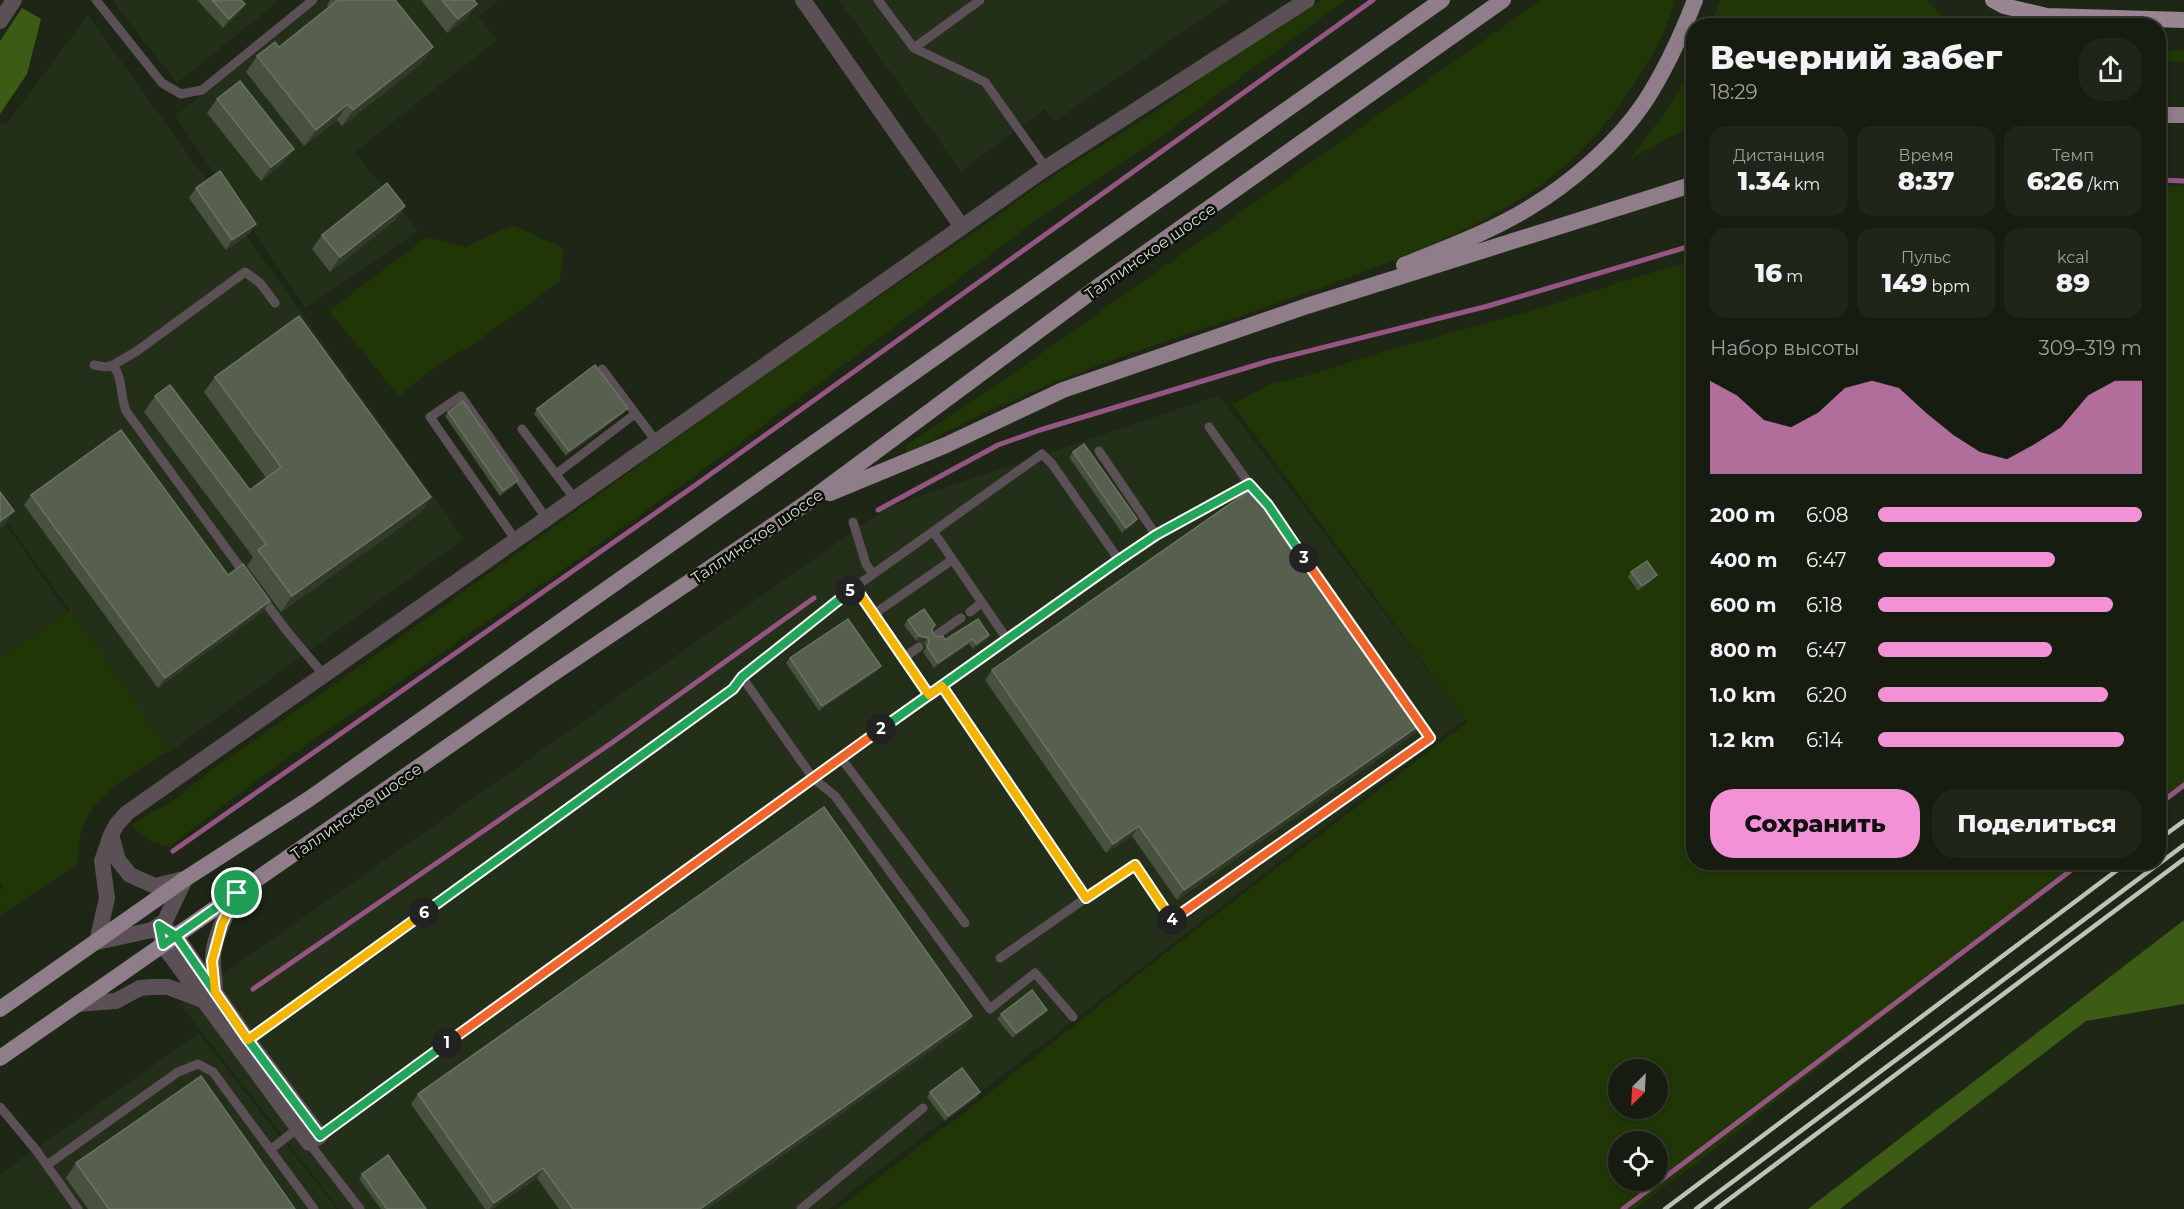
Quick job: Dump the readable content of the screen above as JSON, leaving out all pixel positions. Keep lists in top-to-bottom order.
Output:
{
  "streets": {
    "main road": ["Таллинское шоссе"]
  },
  "north": "bottom left",
  "page": {
    "heading": ["Вечерний забег", "18:29"],
    "stats": [
      ["Дистанция", "1.34 km"],
      ["Время", "8:37"],
      ["Темп", "6:26 /km"],
      ["16 m"],
      ["Пульс", "149 bpm"],
      ["kcal", "89"]
    ],
    "chart": ["Набор высоты", "309–319 m"],
    "list": [
      {
        "name": "200 m",
        "note": "6:08"
      },
      {
        "name": "400 m",
        "note": "6:47"
      },
      {
        "name": "600 m",
        "note": "6:18"
      },
      {
        "name": "800 m",
        "note": "6:47"
      },
      {
        "name": "1.0 km",
        "note": "6:20"
      },
      {
        "name": "1.2 km",
        "note": "6:14"
      }
    ],
    "pins": [
      "3",
      "5",
      "2",
      "6",
      "4",
      "1"
    ],
    "buttons": ["Сохранить", "Поделиться"]
  }
}
